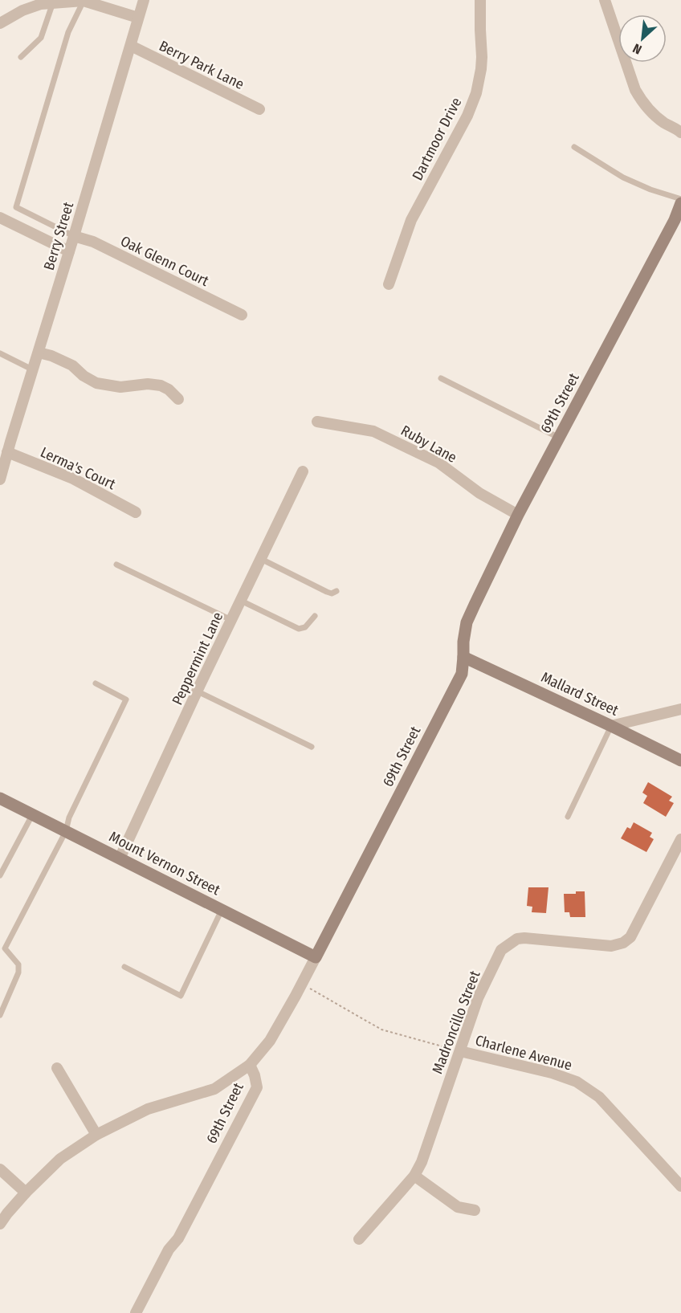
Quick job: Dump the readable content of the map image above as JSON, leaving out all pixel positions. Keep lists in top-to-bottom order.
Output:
{
  "streets": {
    "street": [
      "Berry Park Lane",
      "Dartmoor Drive",
      "Berry Street",
      "Oak Glenn Court",
      "69th Street",
      "Ruby Lane",
      "Lerma's Court",
      "Peppermint Lane",
      "Mallard Street",
      "Mount Vernon Street",
      "Madroncillo Street",
      "Charlene Avenue"
    ]
  },
  "crossings": [
    ["Berry Park Lane", "Berry Street"],
    ["Berry Street", "Oak Glenn Court"],
    ["Berry Street", "Lerma's Court"],
    ["69th Street", "Ruby Lane"],
    ["69th Street", "Mallard Street"],
    ["69th Street", "Mount Vernon Street"],
    ["Peppermint Lane", "Mount Vernon Street"],
    ["Madroncillo Street", "Charlene Avenue"]
  ],
  "north": "bottom left"
}
